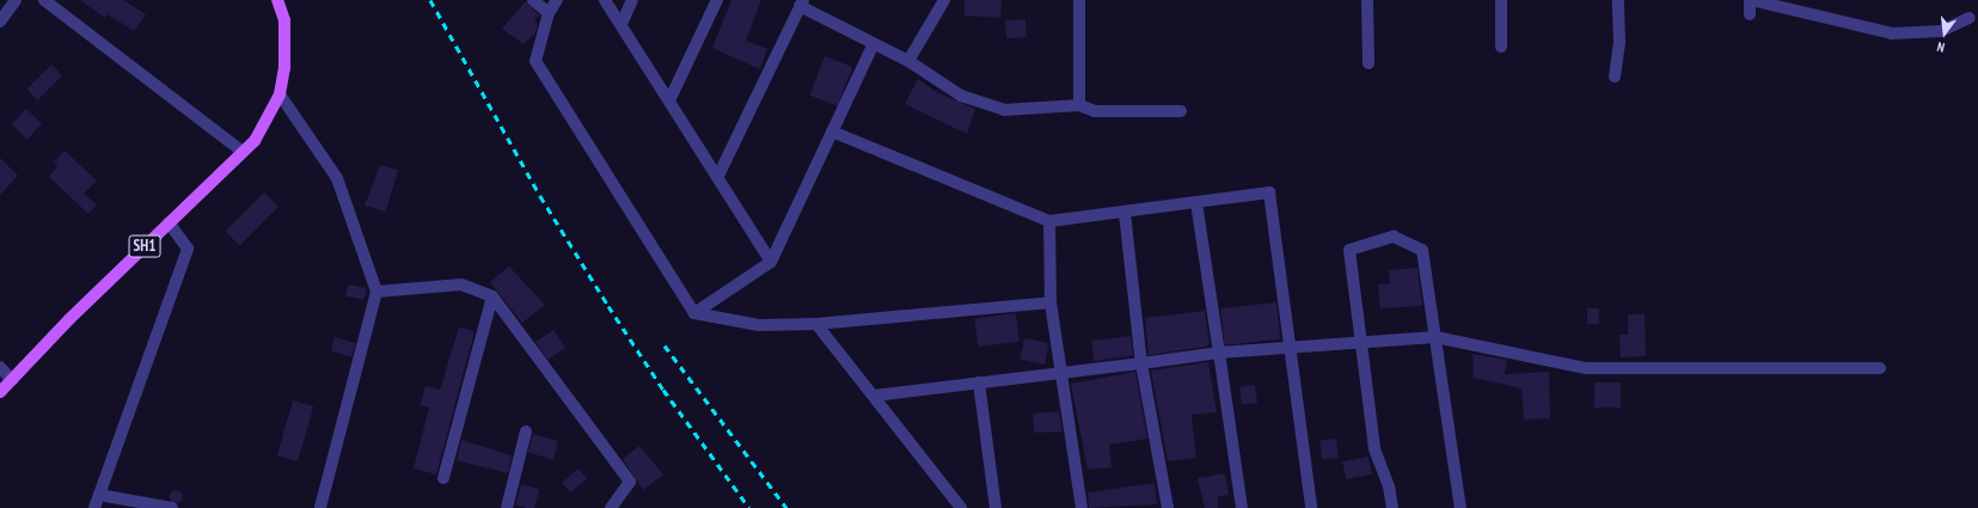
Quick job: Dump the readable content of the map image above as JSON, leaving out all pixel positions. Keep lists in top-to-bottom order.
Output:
{
  "streets": {
    "main road": ["SH1"]
  },
  "north": "bottom"
}
